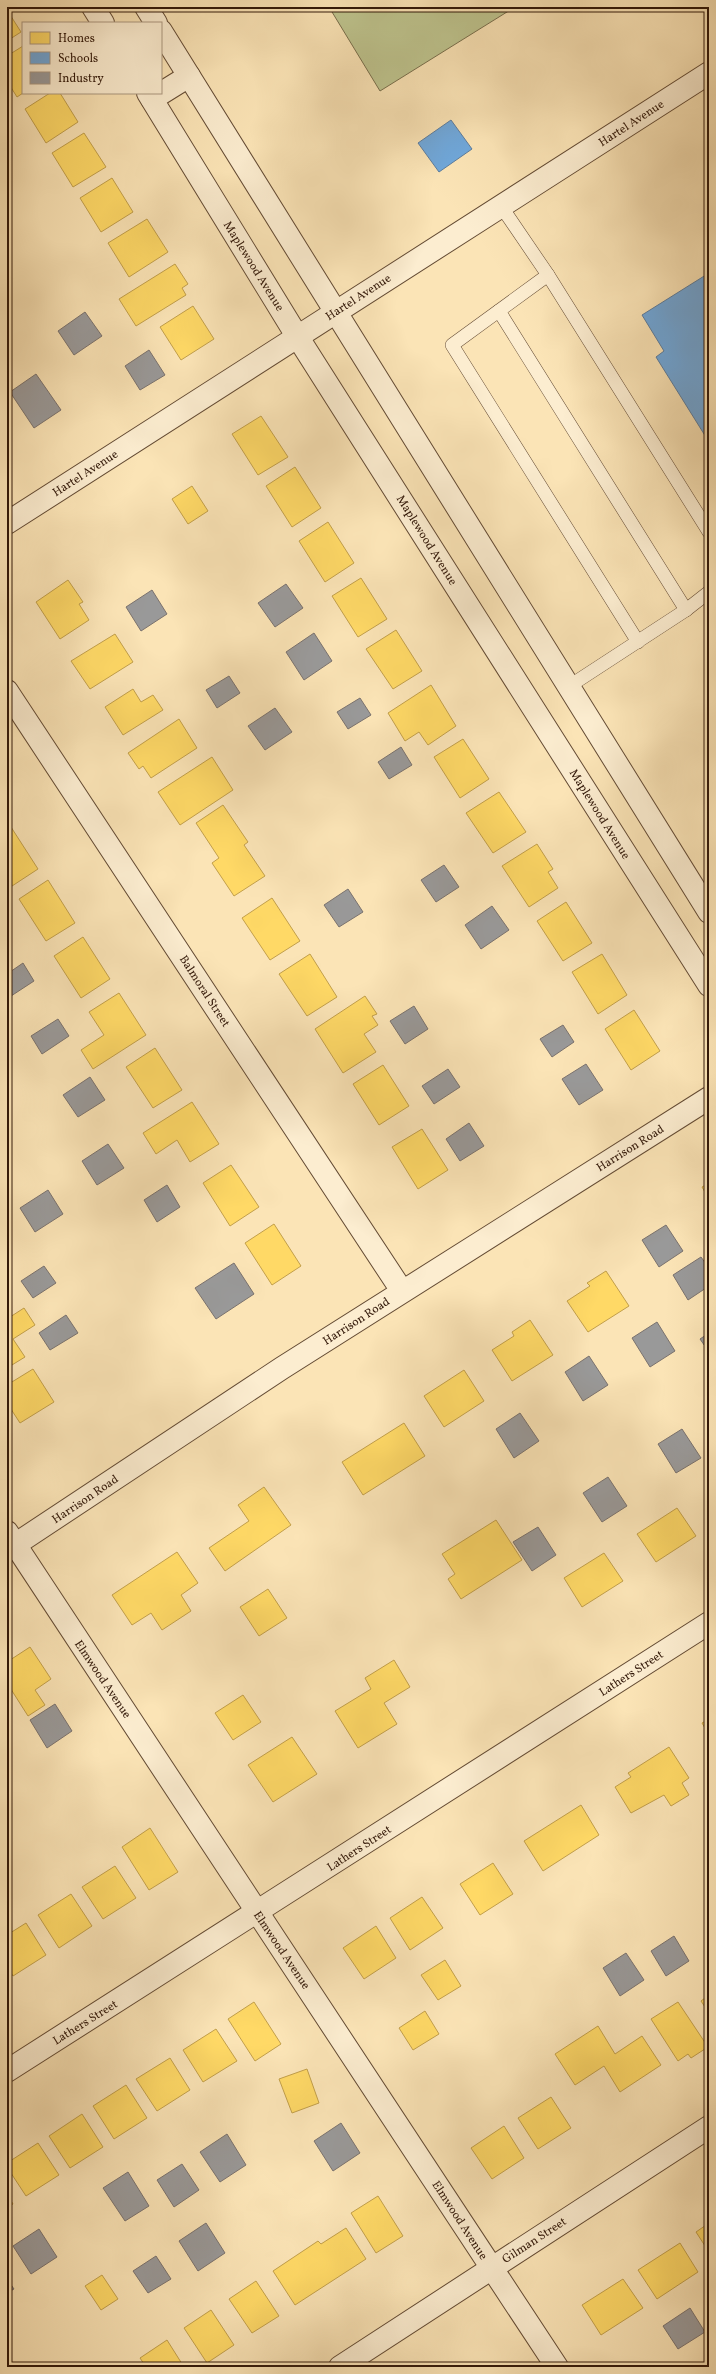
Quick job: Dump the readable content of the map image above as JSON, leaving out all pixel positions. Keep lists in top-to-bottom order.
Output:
{
  "streets": {
    "street": [
      "Hartel Avenue",
      "Maplewood Avenue",
      "Balmoral Street",
      "Harrison Road",
      "Lathers Street",
      "Elmwood Avenue",
      "Gilman Street"
    ]
  },
  "crossings": [
    ["Hartel Avenue", "Maplewood Avenue"],
    ["Balmoral Street", "Harrison Road"],
    ["Harrison Road", "Elmwood Avenue"],
    ["Lathers Street", "Elmwood Avenue"],
    ["Elmwood Avenue", "Gilman Street"]
  ],
  "legend": ["Homes", "Schools", "Industry"]
}
